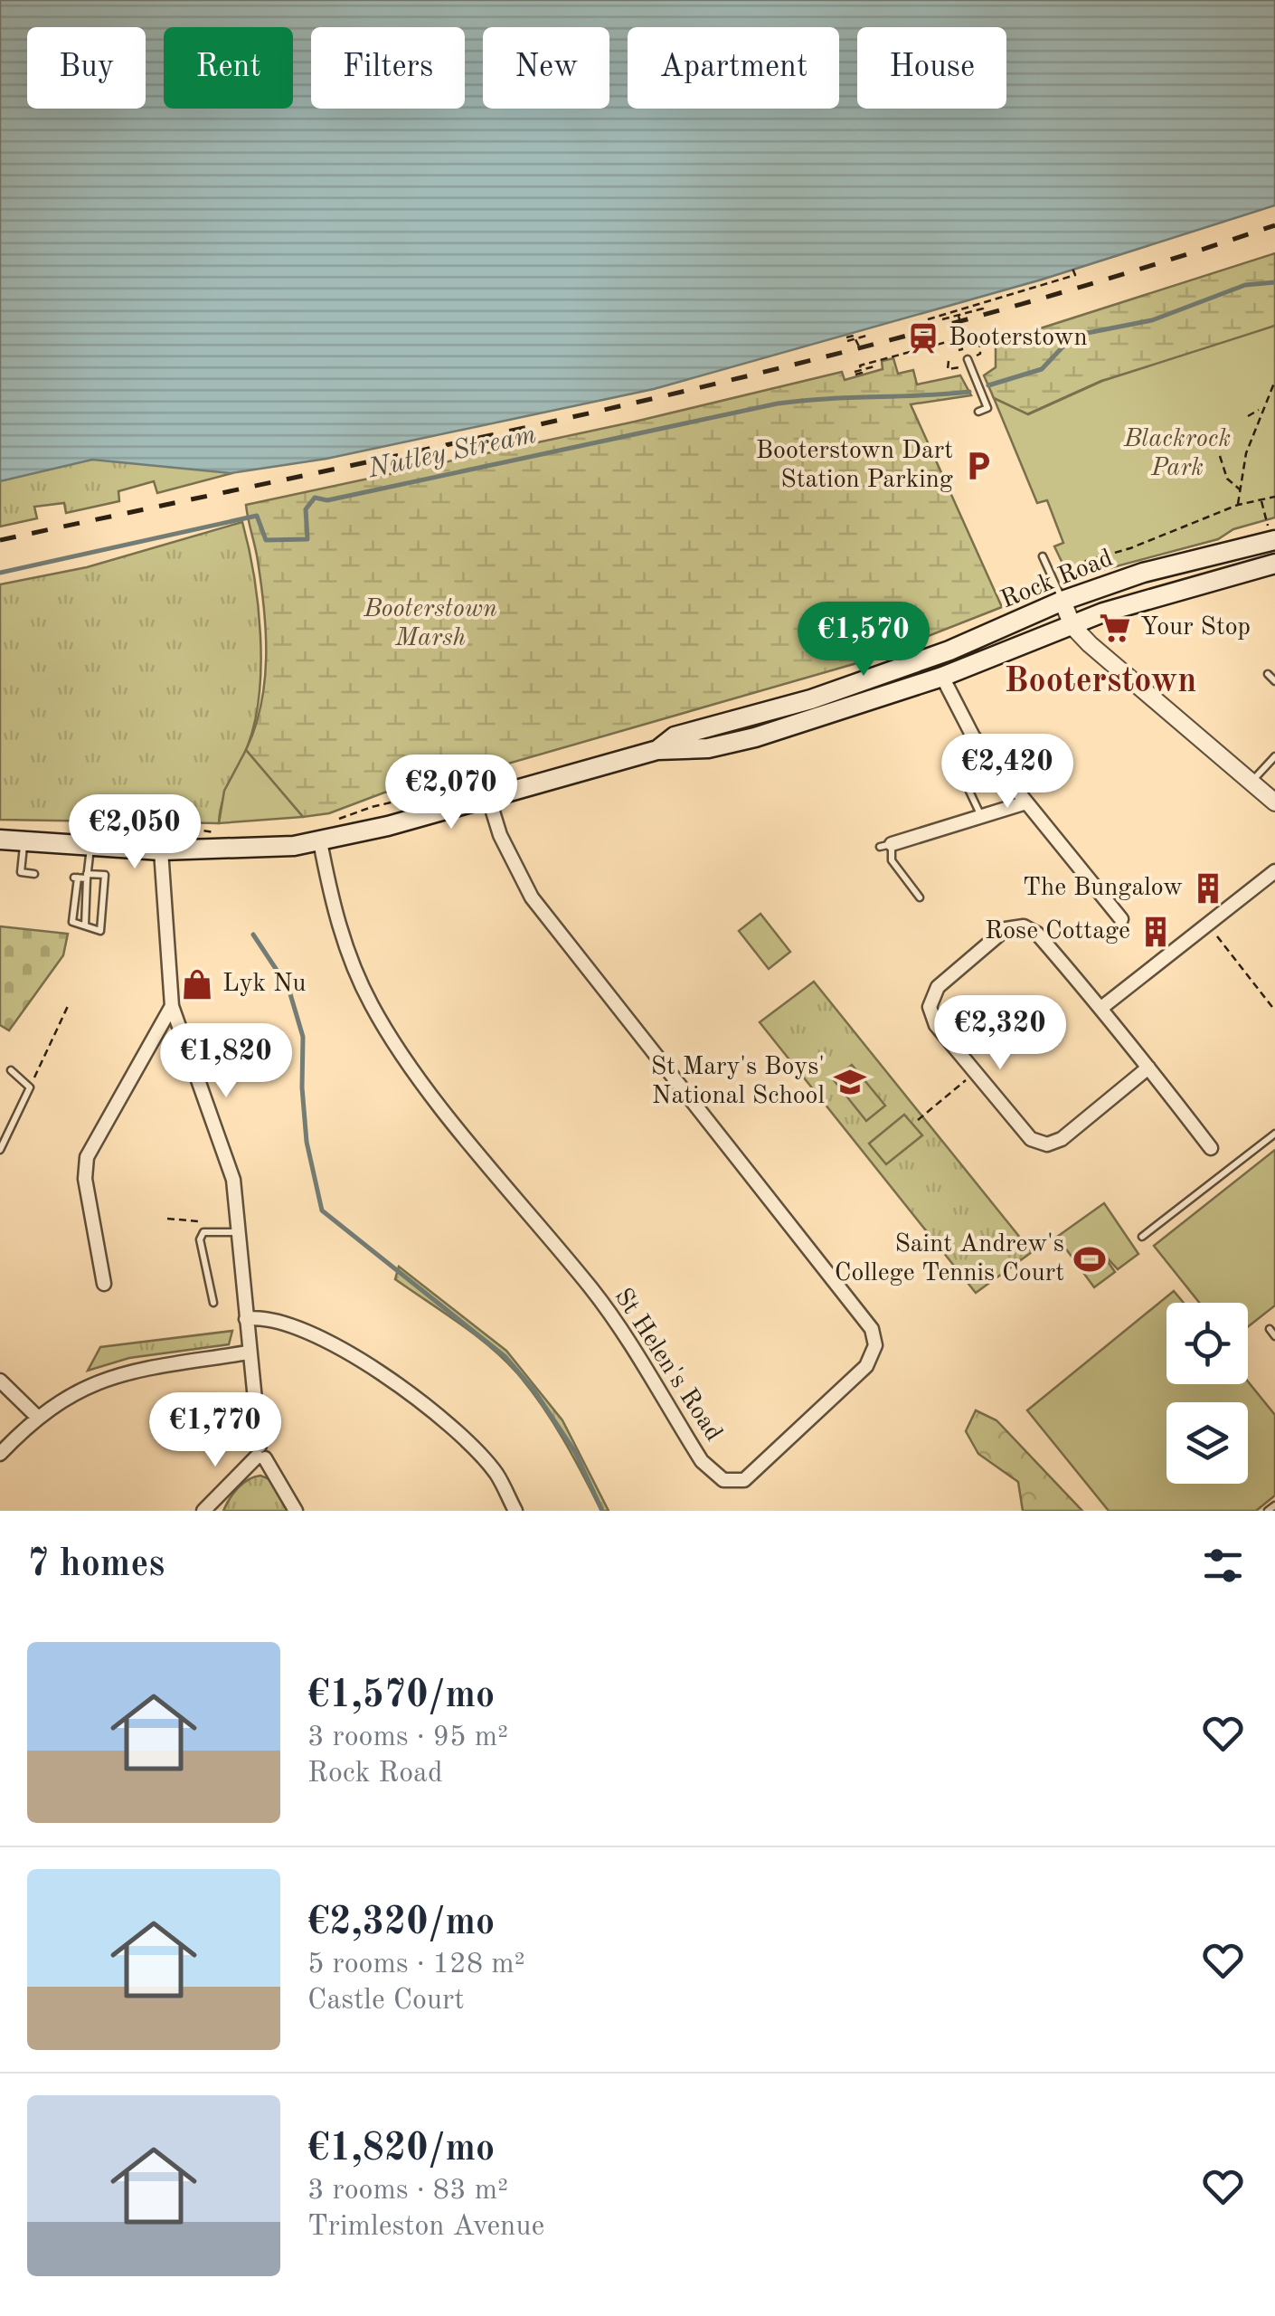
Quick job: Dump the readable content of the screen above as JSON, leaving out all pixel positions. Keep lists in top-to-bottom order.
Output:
{
  "streets": {
    "main road": ["Rock Road"],
    "street": ["St Helen's Road"]
  },
  "crossings": [
    ["Rock Road", "St Helen's Road"]
  ],
  "districts": ["Booterstown"],
  "water": ["Nutley Stream"],
  "parks": ["Blackrock Park", "Booterstown Marsh"],
  "places": {
    "station": ["Booterstown"],
    "parking": ["Booterstown Dart Station Parking"],
    "supermarket": ["Your Stop"],
    "building": ["The Bungalow", "Rose Cottage"],
    "shop": ["Lyk Nu"],
    "school or university": ["St Mary's Boys' National School"],
    "sports": ["Saint Andrew's College Tennis Court"]
  },
  "page": {
    "chip": [
      "Buy",
      "Rent",
      "Filters",
      "New",
      "Apartment",
      "House"
    ],
    "price": [
      "€1,570",
      "€2,420",
      "€2,070",
      "€2,050",
      "€2,320",
      "€1,820",
      "€1,770"
    ],
    "heading": "7 homes",
    "list": [
      {
        "name": "€1,570/mo",
        "note": "3 rooms · 95 m² · Rock Road"
      },
      {
        "name": "€2,320/mo",
        "note": "5 rooms · 128 m² · Castle Court"
      },
      {
        "name": "€1,820/mo",
        "note": "3 rooms · 83 m² · Trimleston Avenue"
      }
    ]
  }
}
